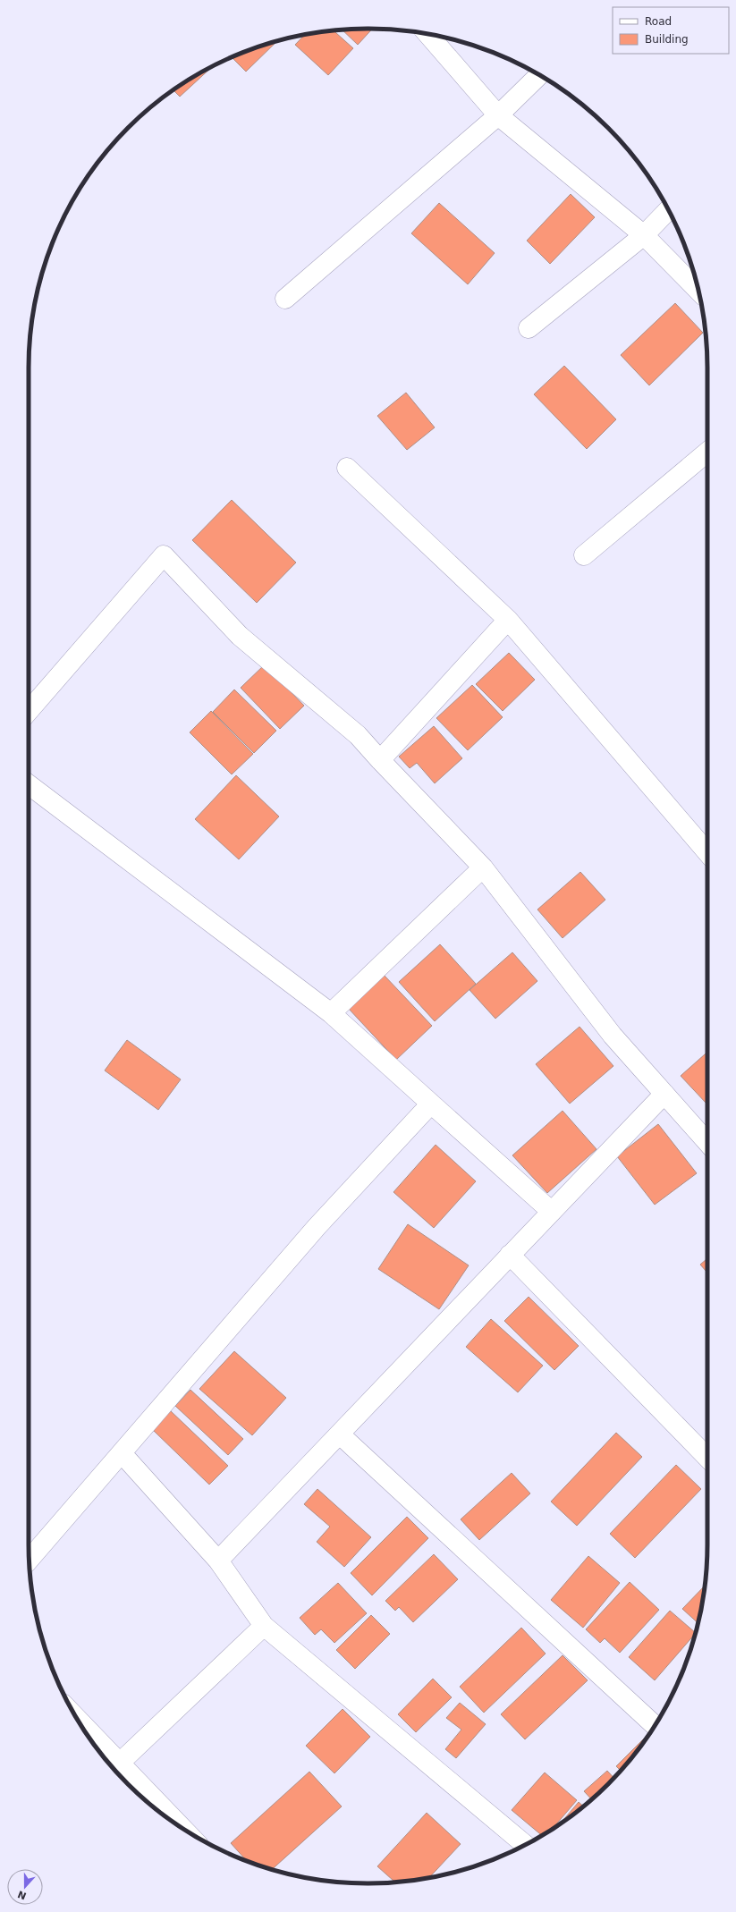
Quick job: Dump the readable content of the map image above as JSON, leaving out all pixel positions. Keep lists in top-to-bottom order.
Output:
{
  "legend": ["Road", "Building"],
  "north": "bottom"
}
